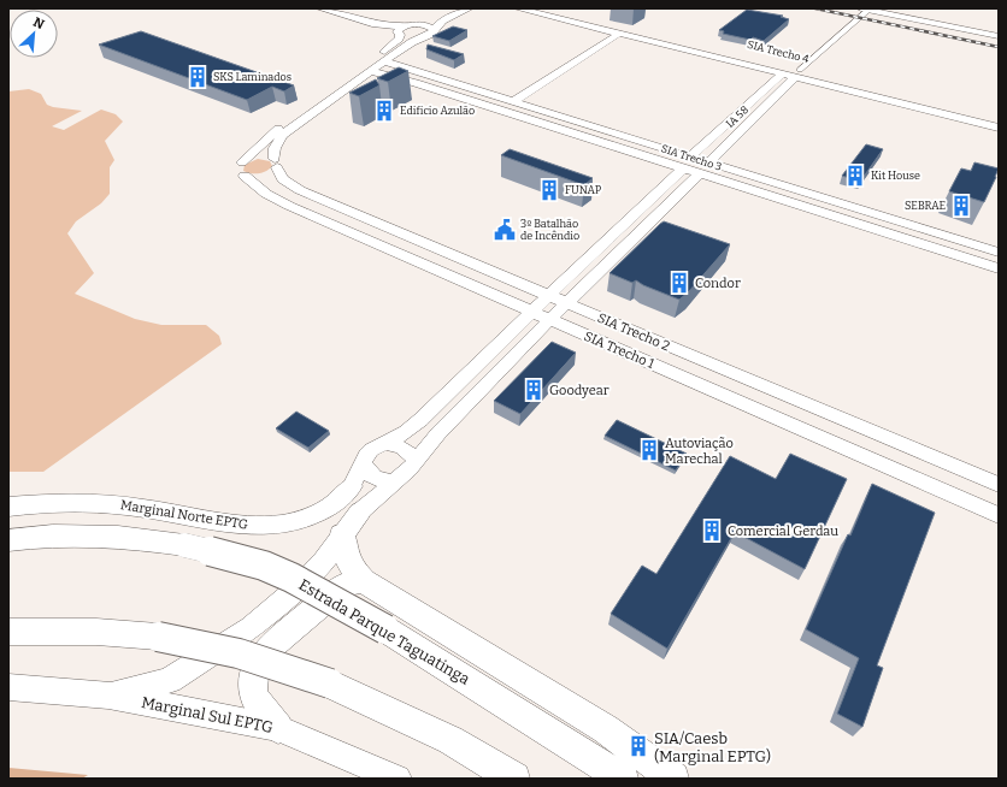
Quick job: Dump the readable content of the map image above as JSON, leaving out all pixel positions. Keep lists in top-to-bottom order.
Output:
{
  "streets": {
    "highway": ["Estrada Parque Taguatinga"],
    "main road": [
      "SIA Trecho 4",
      "IA 58",
      "SIA Trecho 3",
      "SIA Trecho 2",
      "SIA Trecho 1",
      "Marginal Norte EPTG",
      "Marginal Sul EPTG"
    ]
  },
  "crossings": [
    ["SIA Trecho 4", "IA 58"],
    ["IA 58", "SIA Trecho 3"],
    ["IA 58", "SIA Trecho 2"],
    ["IA 58", "SIA Trecho 1"],
    ["IA 58", "Marginal Norte EPTG"]
  ],
  "places": {
    "building": [
      "SKS Laminados",
      "Edificio Azulão",
      "Kit House",
      "FUNAP",
      "SEBRAE",
      "Condor",
      "Goodyear",
      "Autoviação Marechal",
      "Comercial Gerdau",
      "SIA/Caesb (Marginal EPTG)"
    ],
    "public building": ["3º Batalhão de Incêndio"]
  },
  "north": "top right"
}
